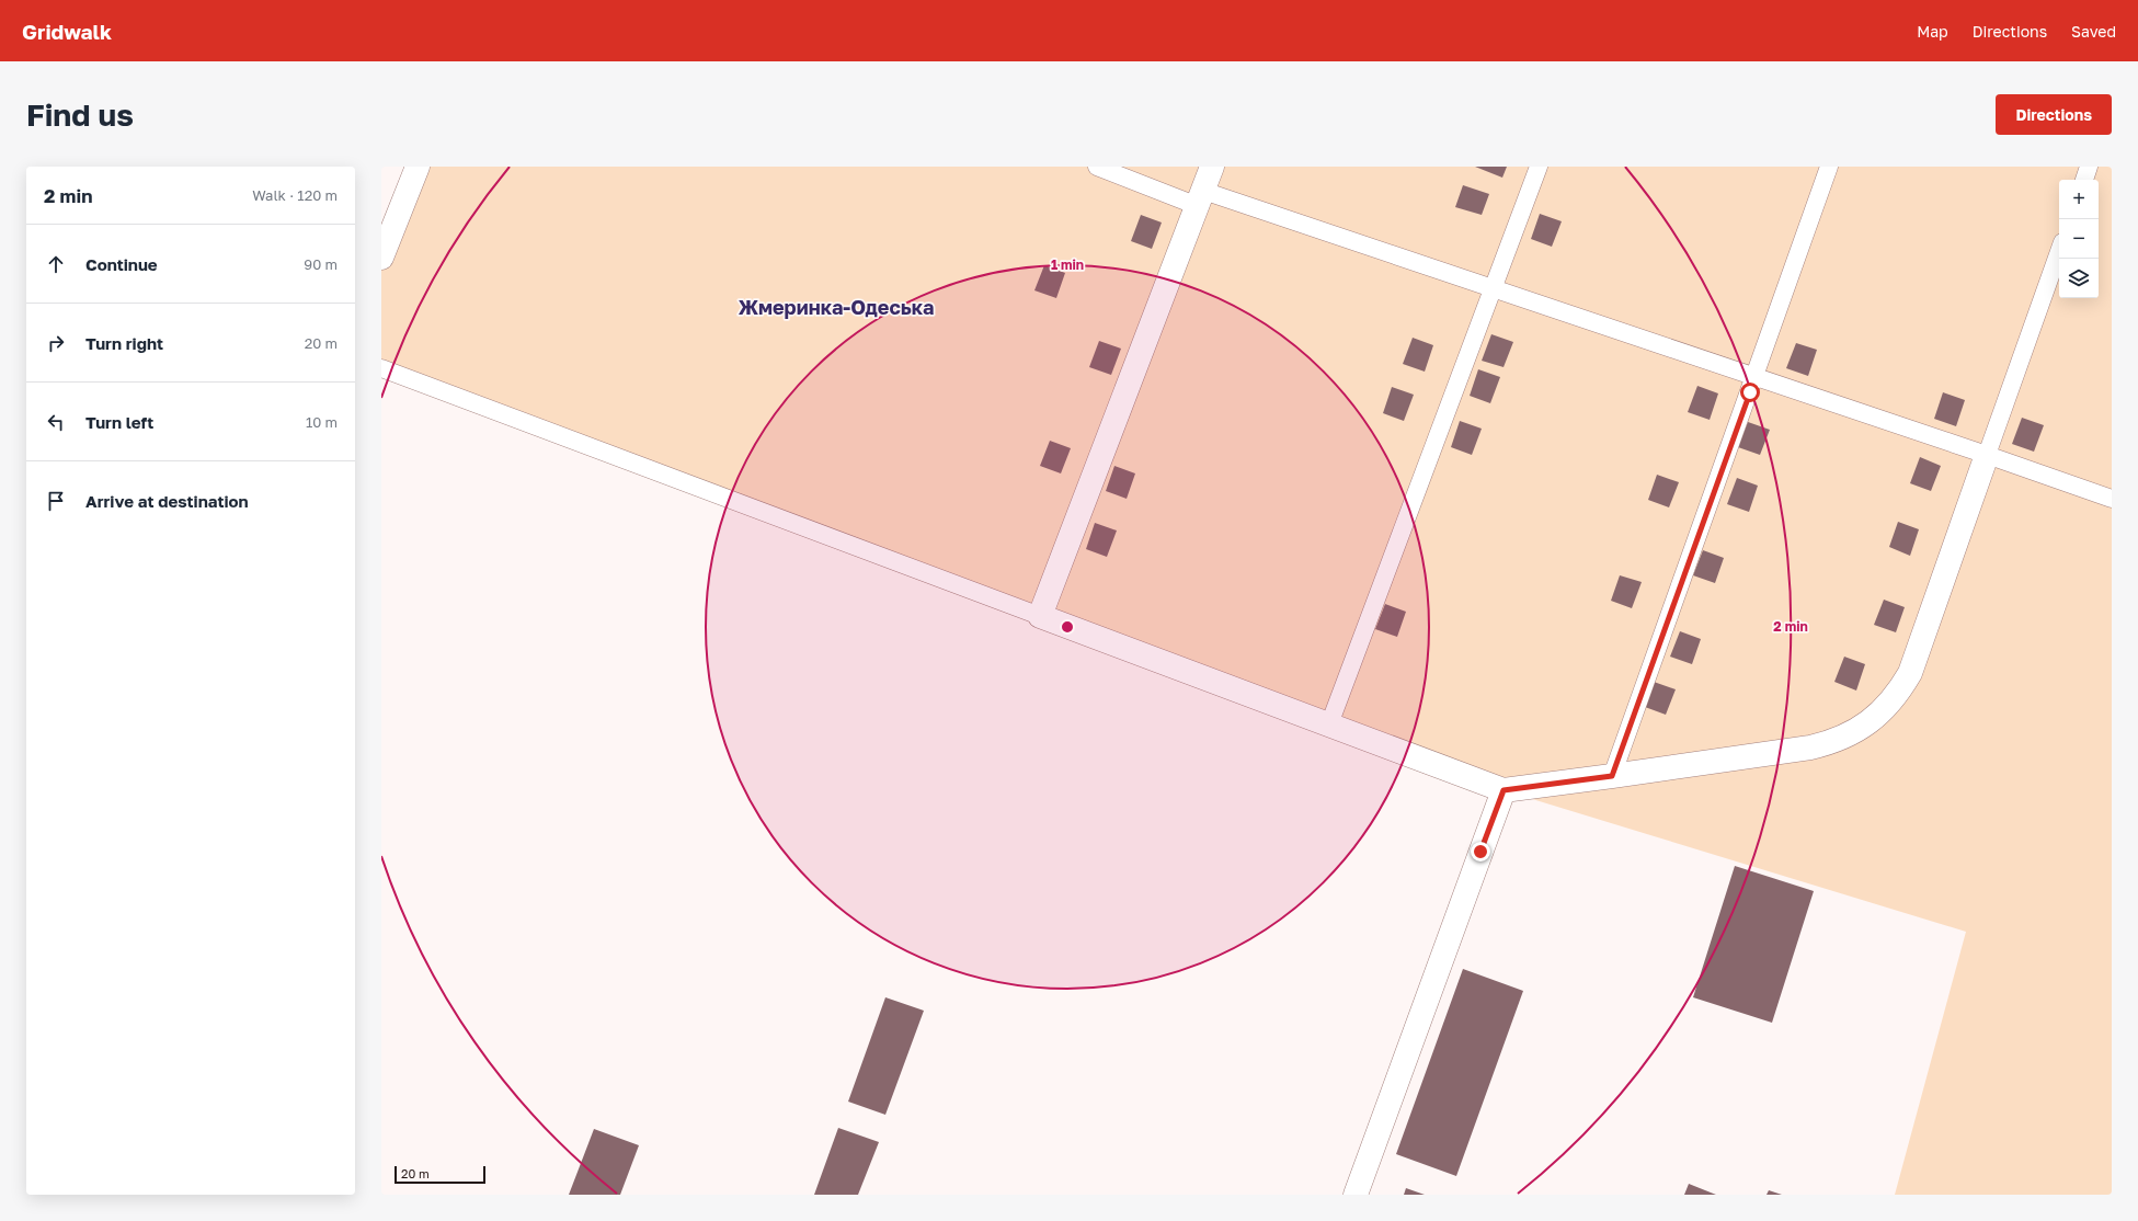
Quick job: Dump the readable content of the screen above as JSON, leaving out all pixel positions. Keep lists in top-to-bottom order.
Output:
{
  "districts": ["Жмеринка-Одеська"],
  "scale_bar": "20 m",
  "page": {
    "header": "Gridwalk",
    "nav": ["Map", "Directions", "Saved"],
    "buttons": "Directions",
    "title": "Find us",
    "heading": ["2 min", "Walk · 120 m"],
    "map_buttons": ["+", "−"],
    "list": [
      ["Continue", "90 m"],
      ["Turn right", "20 m"],
      ["Turn left", "10 m"],
      "Arrive at destination"
    ],
    "scale": "20 m"
  },
  "rings": ["1 min", "2 min"]
}
